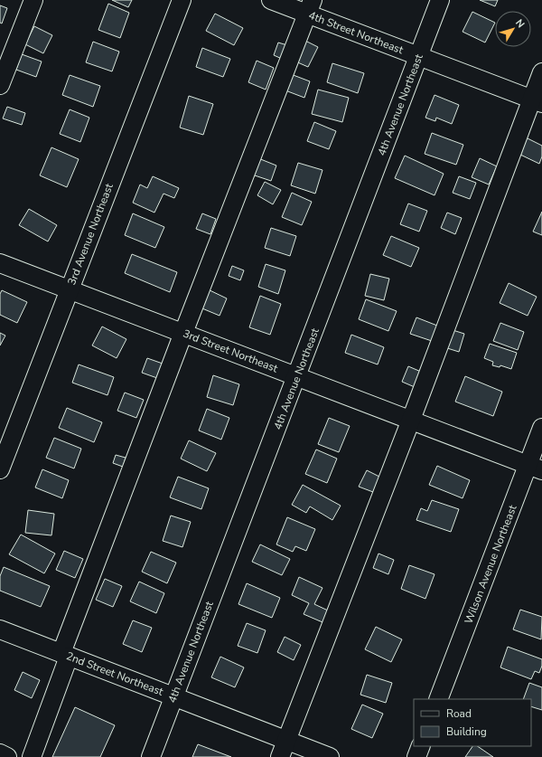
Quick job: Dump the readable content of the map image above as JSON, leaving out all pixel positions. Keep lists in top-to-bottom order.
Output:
{
  "streets": {
    "street": [
      "4th Street Northeast",
      "4th Avenue Northeast",
      "3rd Avenue Northeast",
      "3rd Street Northeast",
      "Wilson Avenue Northeast",
      "2nd Street Northeast"
    ]
  },
  "crossings": [
    ["4th Street Northeast", "4th Avenue Northeast"],
    ["4th Avenue Northeast", "3rd Street Northeast"],
    ["4th Avenue Northeast", "2nd Street Northeast"],
    ["3rd Avenue Northeast", "3rd Street Northeast"],
    ["3rd Street Northeast", "Wilson Avenue Northeast"]
  ],
  "legend": ["Road", "Building"],
  "north": "top right"
}
